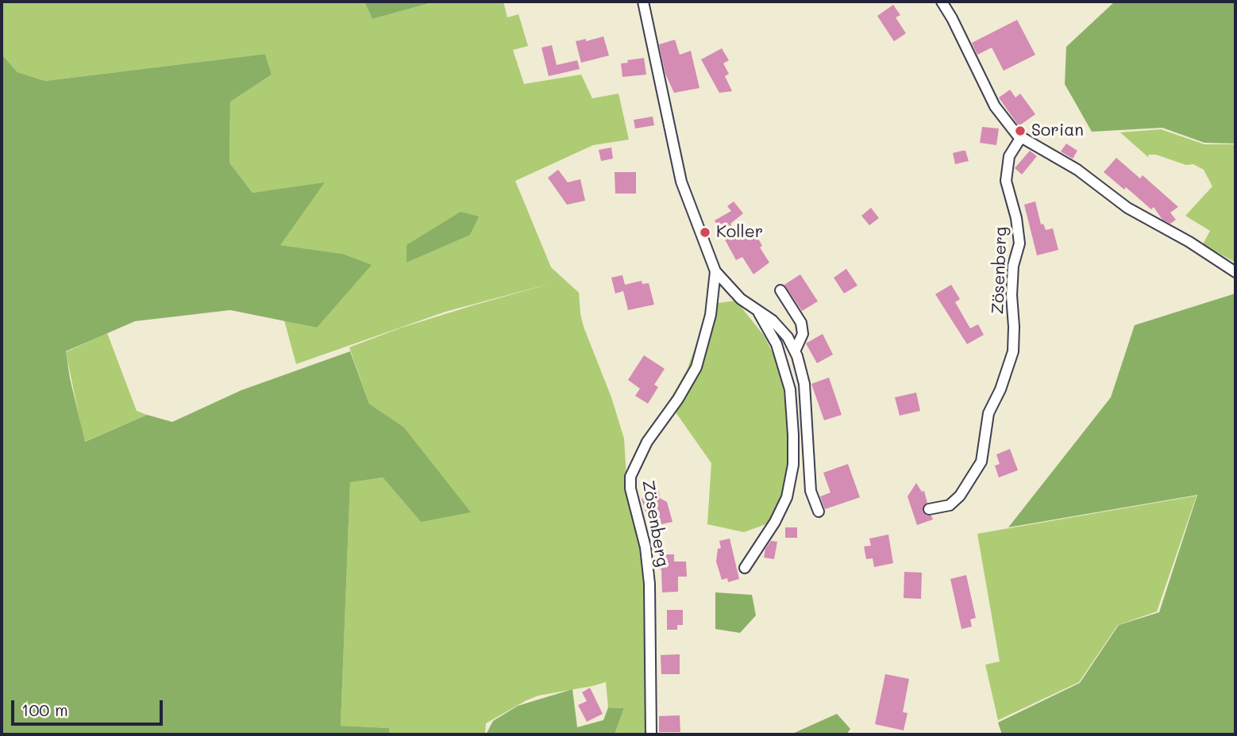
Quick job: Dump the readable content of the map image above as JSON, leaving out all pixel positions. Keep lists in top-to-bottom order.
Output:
{
  "streets": {
    "street": ["Zösenberg"]
  },
  "places": ["Sorian", "Koller"],
  "scale_bar": "100 m"
}
